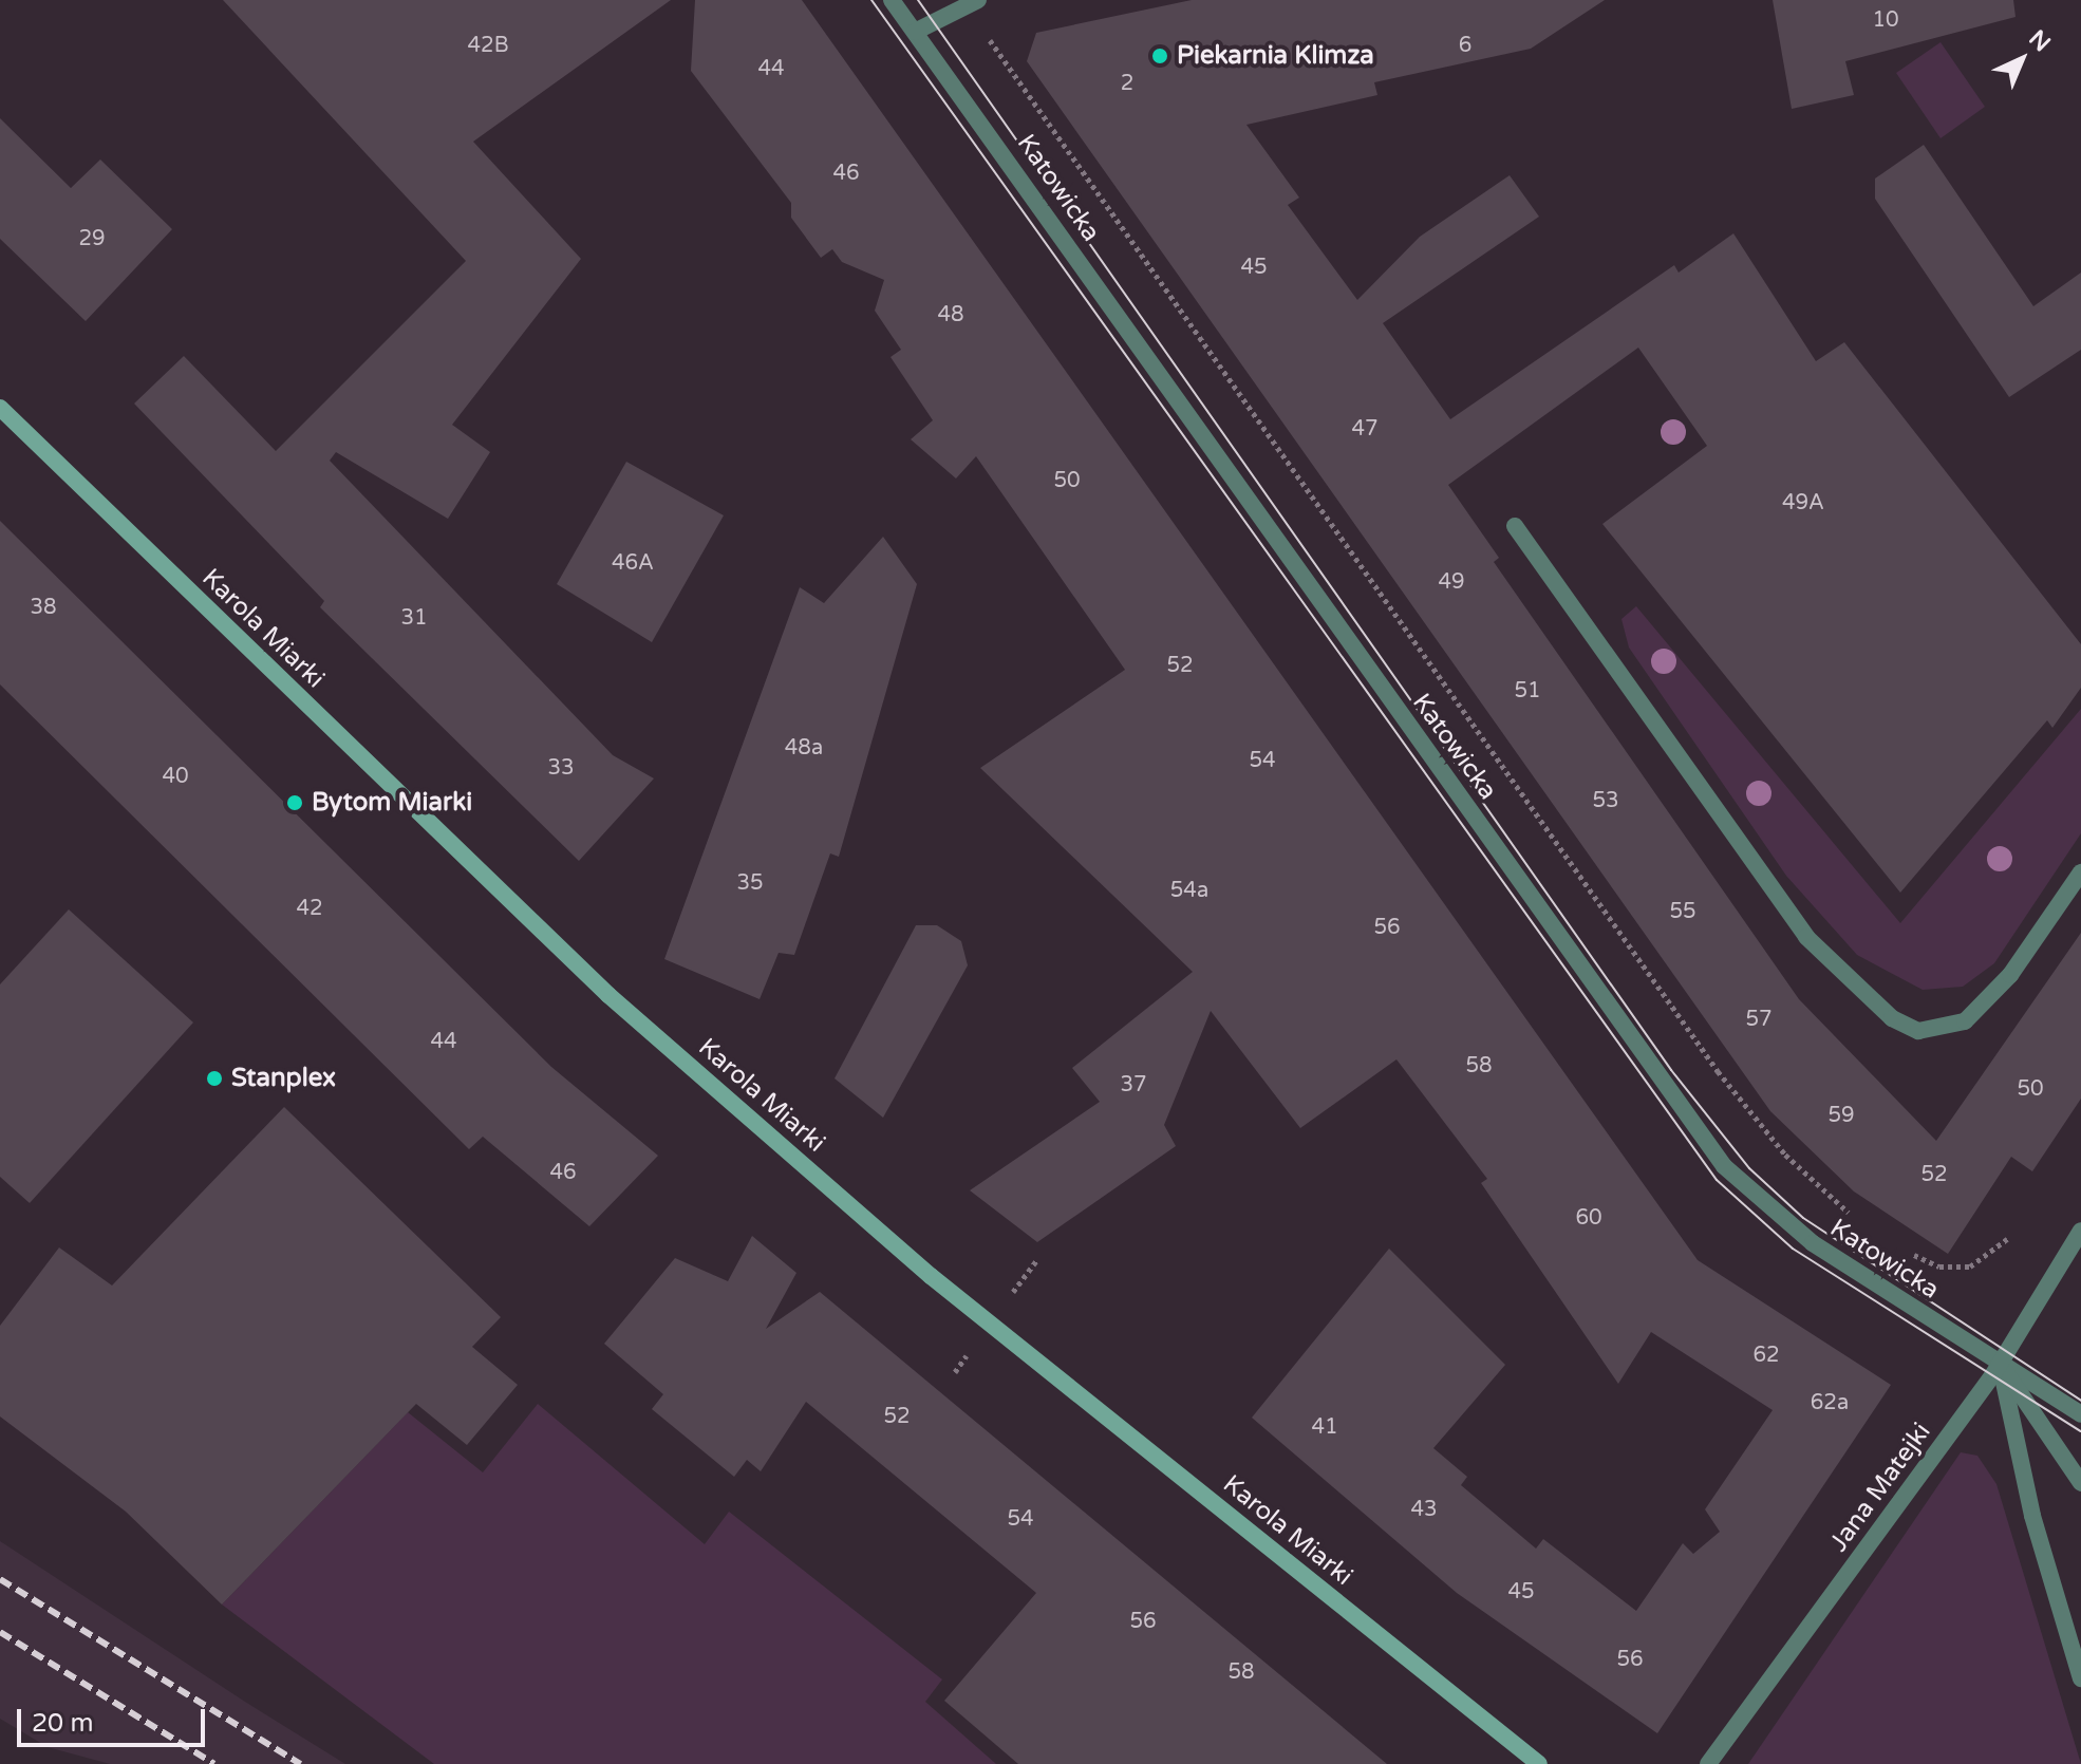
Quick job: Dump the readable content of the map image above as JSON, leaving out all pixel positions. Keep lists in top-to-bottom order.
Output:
{
  "streets": {
    "main road": ["Karola Miarki"],
    "street": ["Katowicka", "Jana Matejki"]
  },
  "crossings": [
    ["Katowicka", "Jana Matejki"]
  ],
  "places": ["Piekarnia Klimza", "Bytom Miarki", "Stanplex"],
  "house_numbers": [
    "10",
    "42B",
    "6",
    "44",
    "2",
    "46",
    "29",
    "45",
    "48",
    "47",
    "50",
    "49A",
    "46A",
    "49",
    "38",
    "31",
    "52",
    "51",
    "48a",
    "54",
    "33",
    "40",
    "53",
    "35",
    "54a",
    "42",
    "55",
    "56",
    "57",
    "44",
    "58",
    "37",
    "50",
    "59",
    "46",
    "52",
    "60",
    "62",
    "62a",
    "52",
    "41",
    "43",
    "54",
    "45",
    "56",
    "56",
    "58"
  ],
  "scale_bar": "20 m",
  "north": "top right"
}
